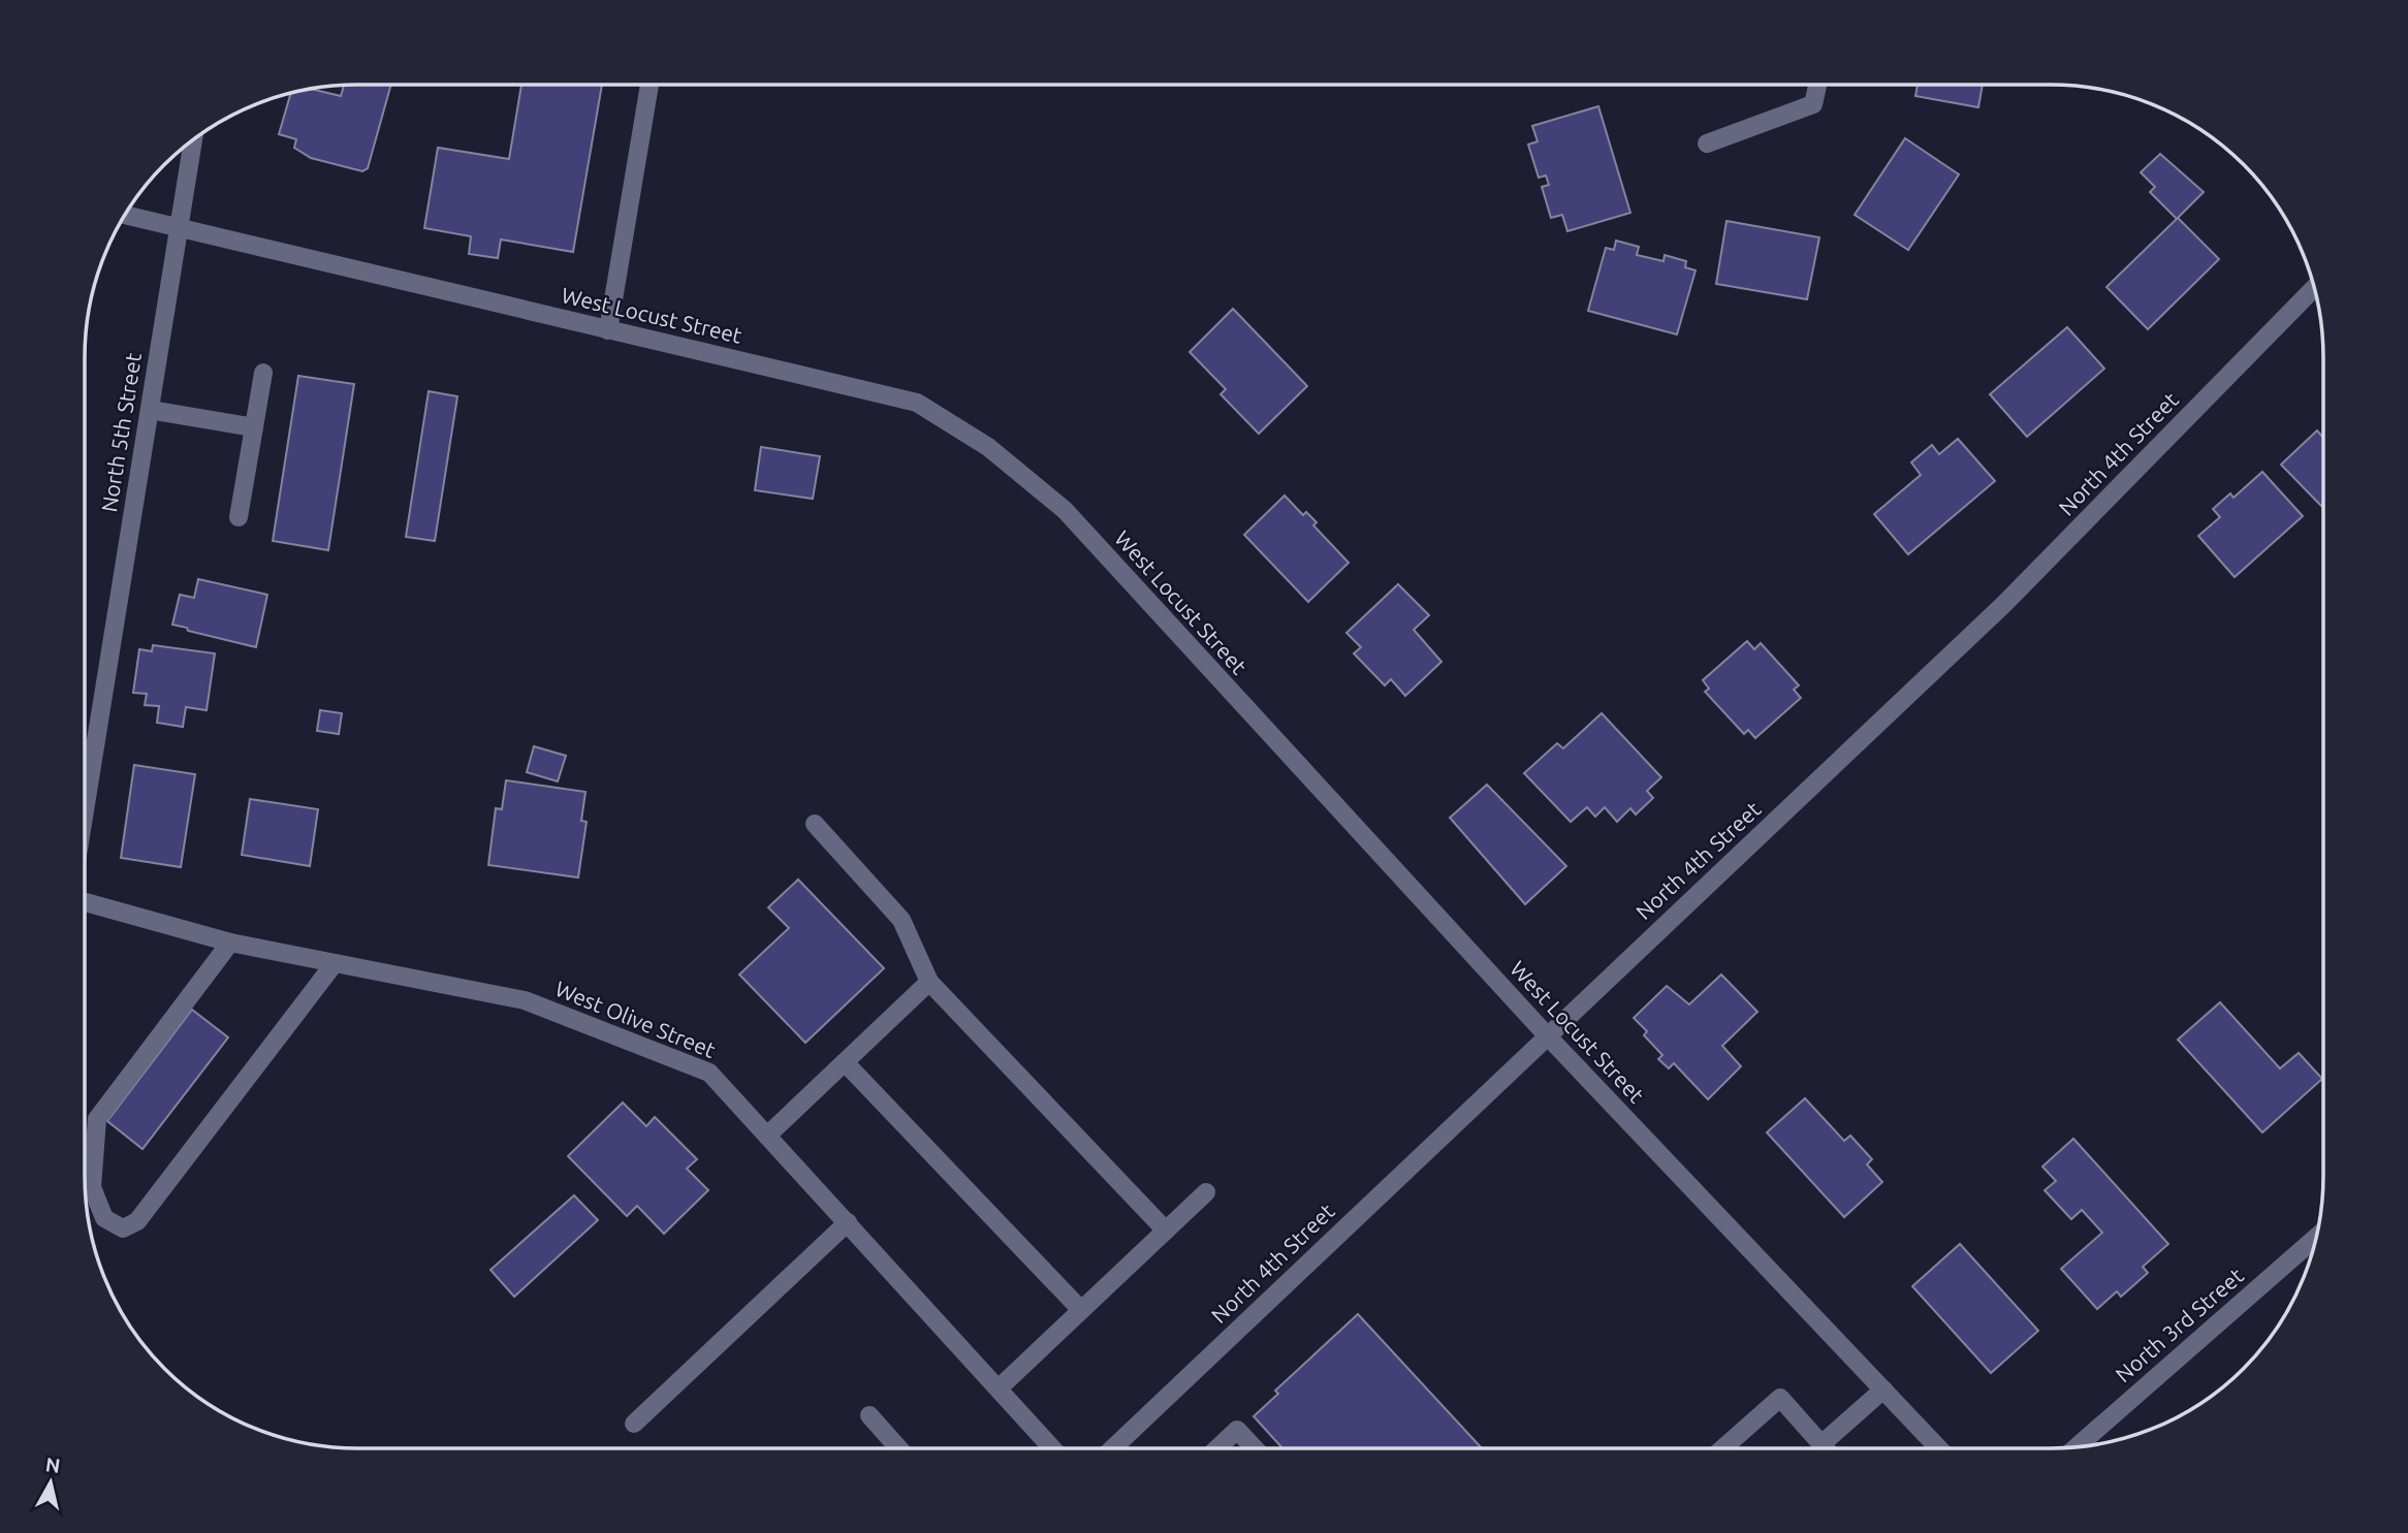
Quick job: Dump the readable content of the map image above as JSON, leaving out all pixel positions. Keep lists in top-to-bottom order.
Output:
{
  "streets": {
    "street": [
      "West Locust Street",
      "North 5th Street",
      "North 4th Street",
      "West Olive Street",
      "North 3rd Street"
    ]
  },
  "crossings": [
    ["West Locust Street", "North 5th Street"],
    ["West Locust Street", "North 4th Street"]
  ],
  "north": "top"
}
